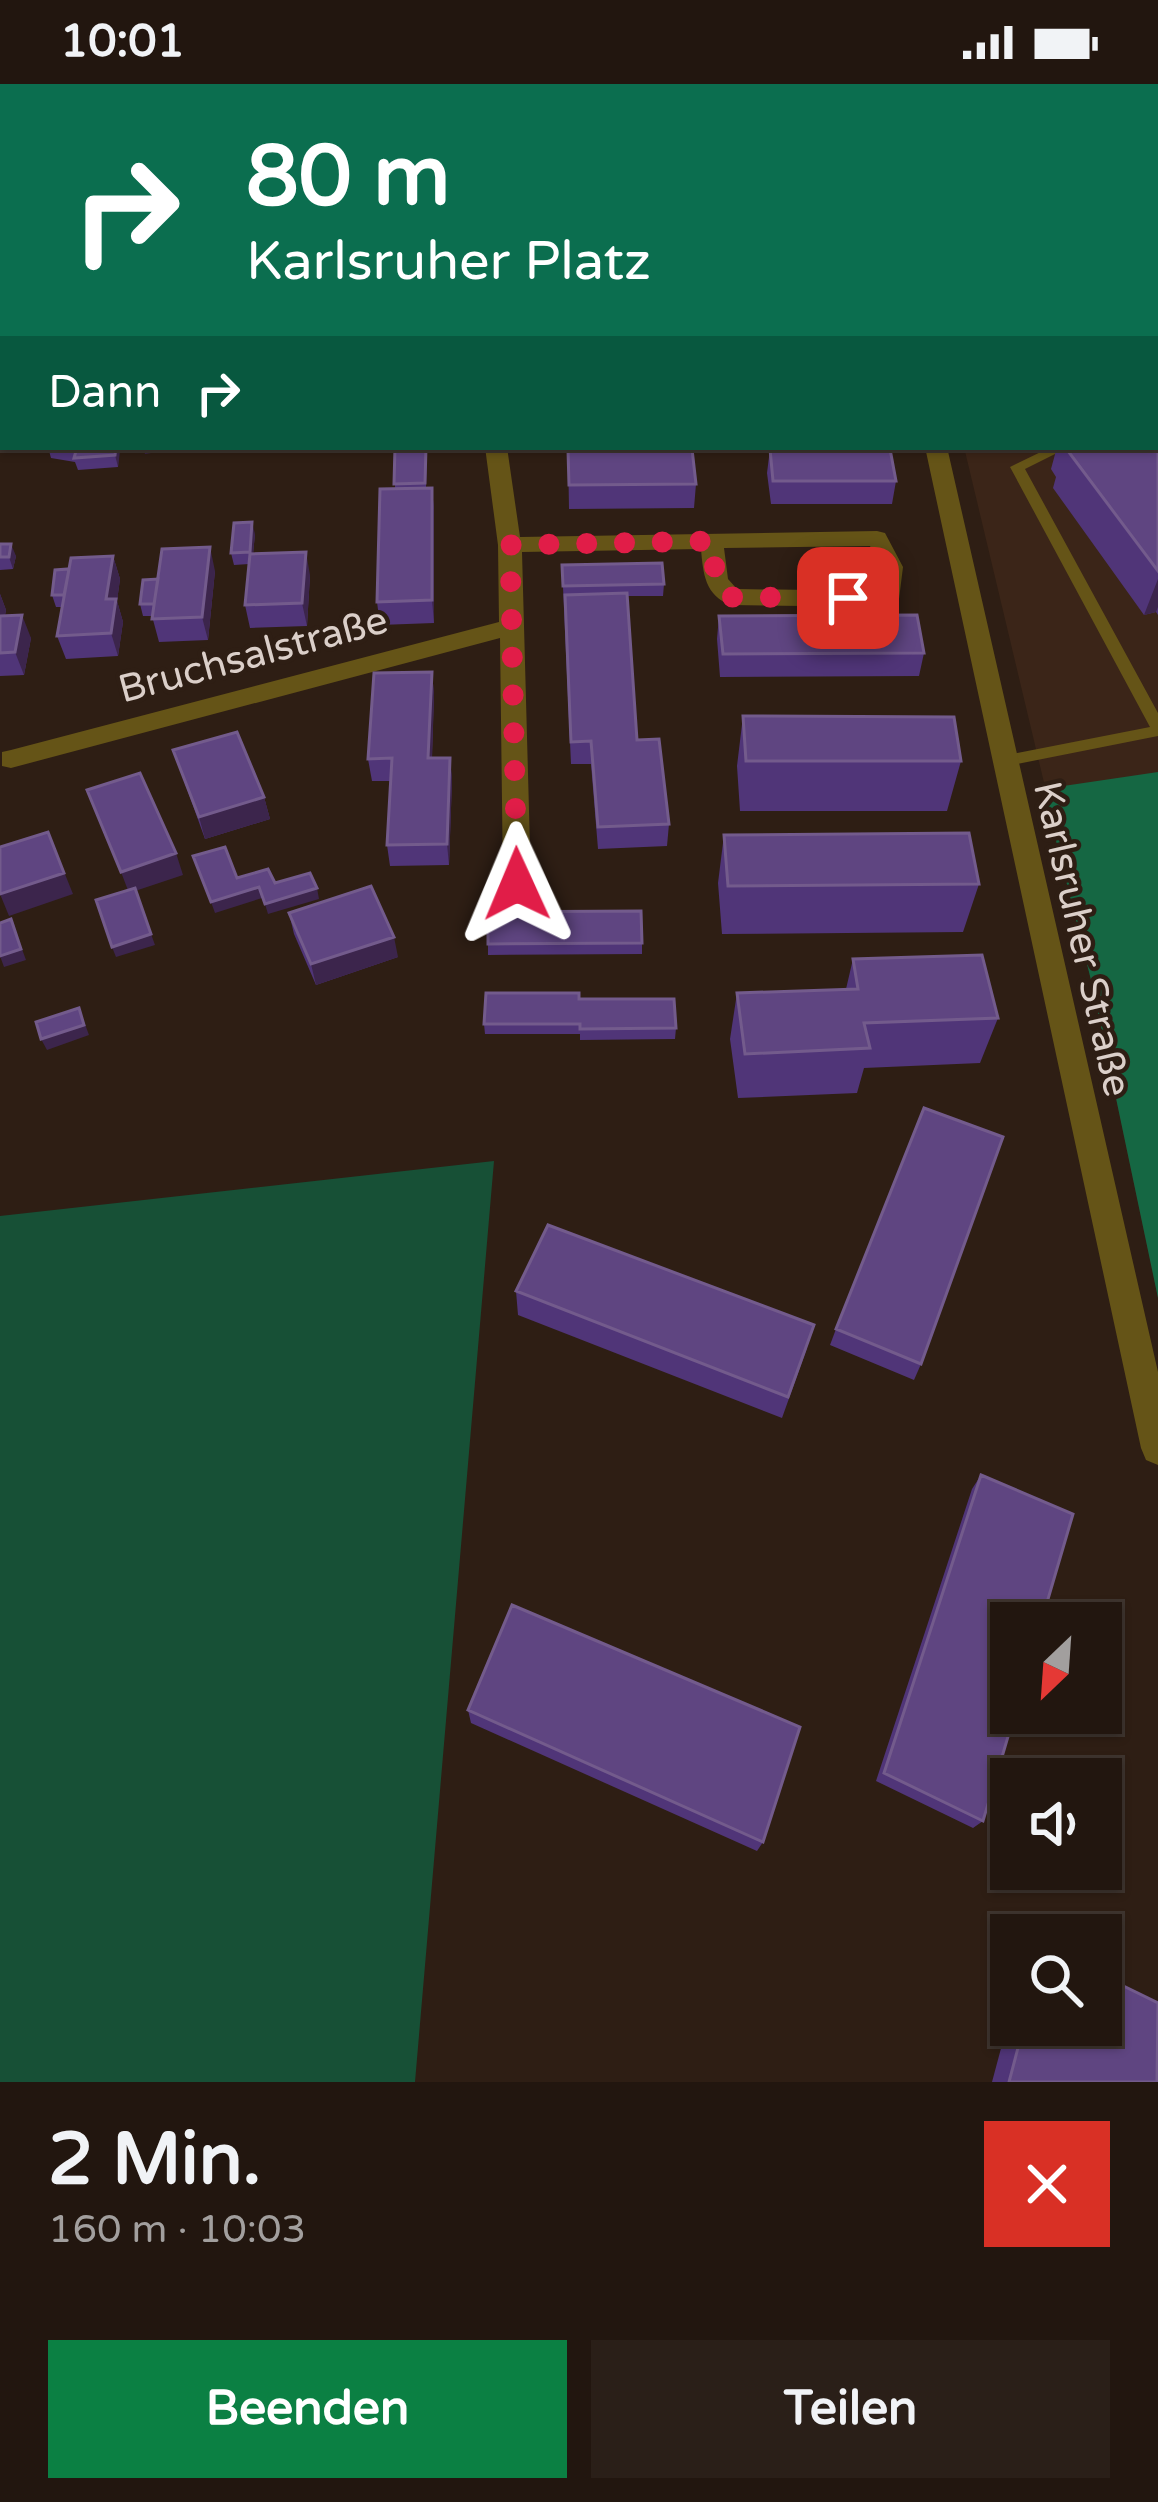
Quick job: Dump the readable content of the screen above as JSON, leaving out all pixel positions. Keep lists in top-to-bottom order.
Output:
{
  "streets": {
    "street": ["Bruchsalstraße", "Karlsruher Straße"]
  },
  "north": "bottom left",
  "page": {
    "status": "10:01",
    "turn": ["80 m", "Karlsruher Platz"],
    "then": "Dann",
    "heading": ["2 Min.", "160 m · 10:03"],
    "buttons": ["Beenden", "Teilen"]
  }
}
